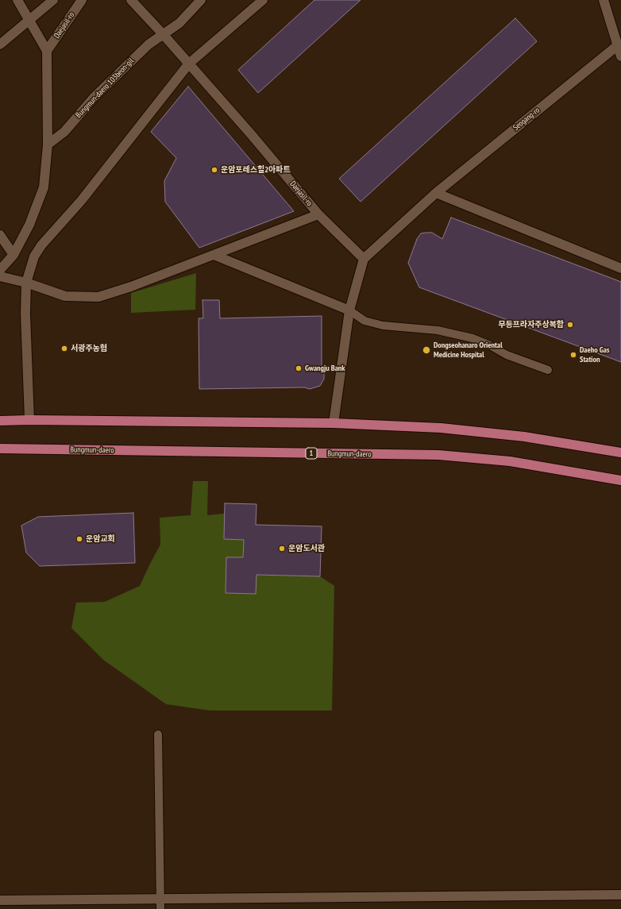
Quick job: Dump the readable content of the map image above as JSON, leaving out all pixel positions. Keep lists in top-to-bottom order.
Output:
{
  "streets": {
    "main road": ["Bungmun-daero", "1"],
    "street": ["Daejasil-ro", "Bungmun-daero 103beon-gil", "Seogang-ro"]
  },
  "crossings": [
    ["Daejasil-ro", "Bungmun-daero 103beon-gil"],
    ["Daejasil-ro", "Seogang-ro"]
  ],
  "places": [
    "운암포레스힐2아파트",
    "무등프라자주상복합",
    "서광주농협",
    "Dongseohanaro Oriental Medicine Hospital",
    "Daeho Gas Station",
    "Gwangju Bank",
    "운암교회",
    "운암도서관"
  ]
}
